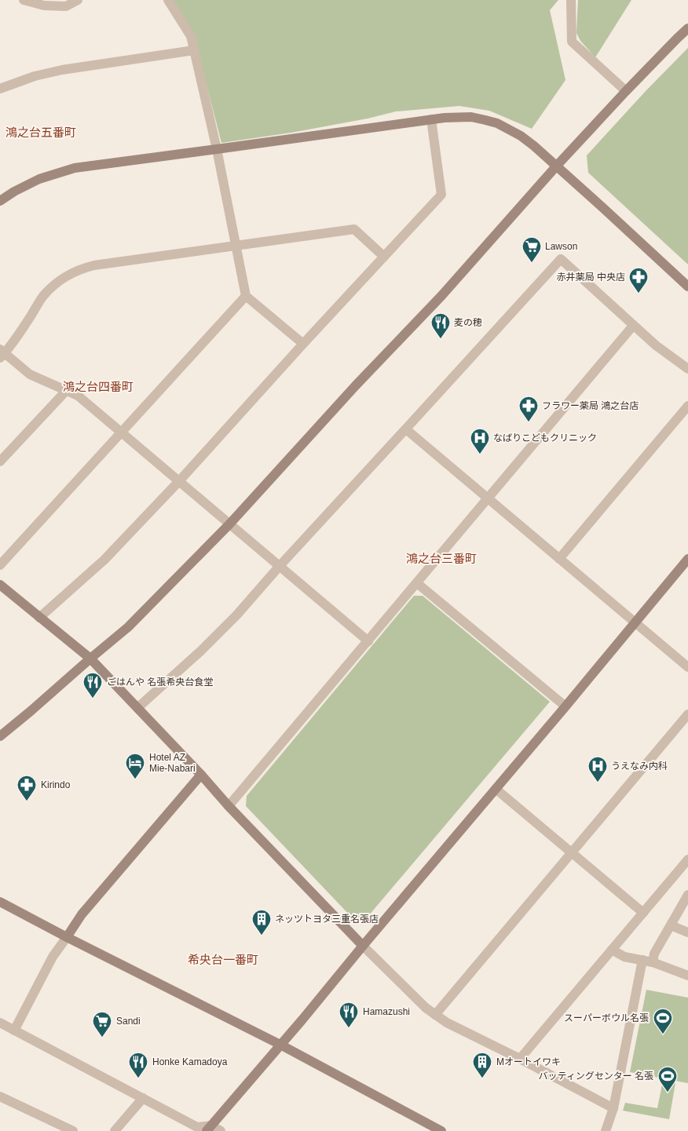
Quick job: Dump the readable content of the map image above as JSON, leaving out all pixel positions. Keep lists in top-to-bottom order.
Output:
{
  "districts": [
    "鴻之台五番町",
    "鴻之台四番町",
    "鴻之台三番町",
    "希央台一番町"
  ],
  "places": {
    "supermarket": ["Lawson", "Sandi"],
    "pharmacy": ["赤井薬局 中央店", "フラワー薬局 鴻之台店", "Kirindo"],
    "restaurant": [
      "麦の穂",
      "ごはんや 名張希央台食堂",
      "Hamazushi",
      "Honke Kamadoya"
    ],
    "hospital": ["なばりこどもクリニック", "うえなみ内科"],
    "hotel": ["Hotel AZ Mie-Nabari"],
    "building": ["ネッツトヨタ三重名張店", "Mオートイワキ"],
    "sports": ["スーパーボウル名張", "バッティングセンター 名張"]
  }
}
